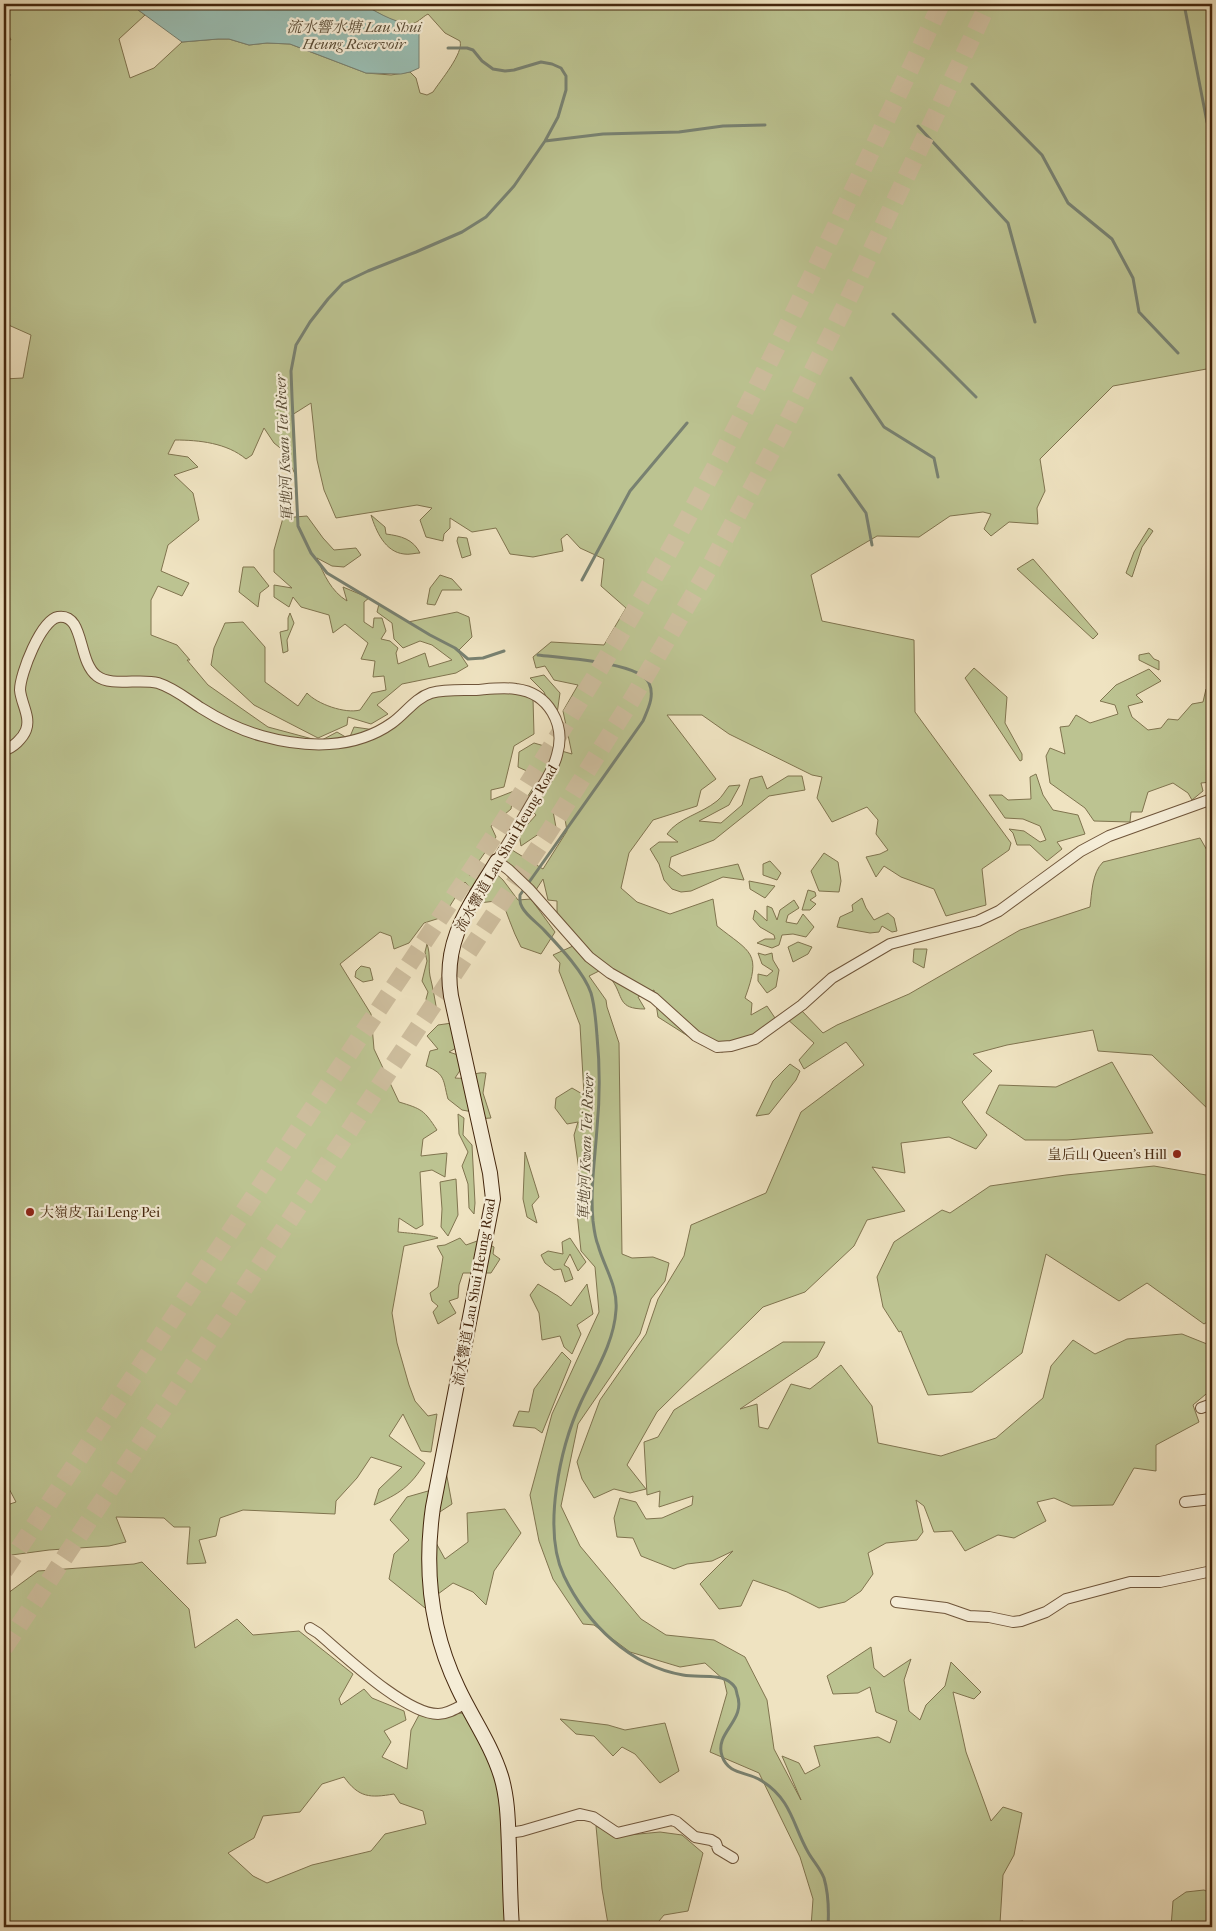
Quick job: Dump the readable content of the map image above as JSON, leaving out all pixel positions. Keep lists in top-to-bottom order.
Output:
{
  "streets": {
    "street": ["流水響道 Lau Shui Heung Road"]
  },
  "water": ["流水響水塘 Lau Shui Heung Reservoir", "軍地河 Kwan Tei River"],
  "places": ["皇后山 Queen's Hill", "大嶺皮 Tai Leng Pei"]
}
